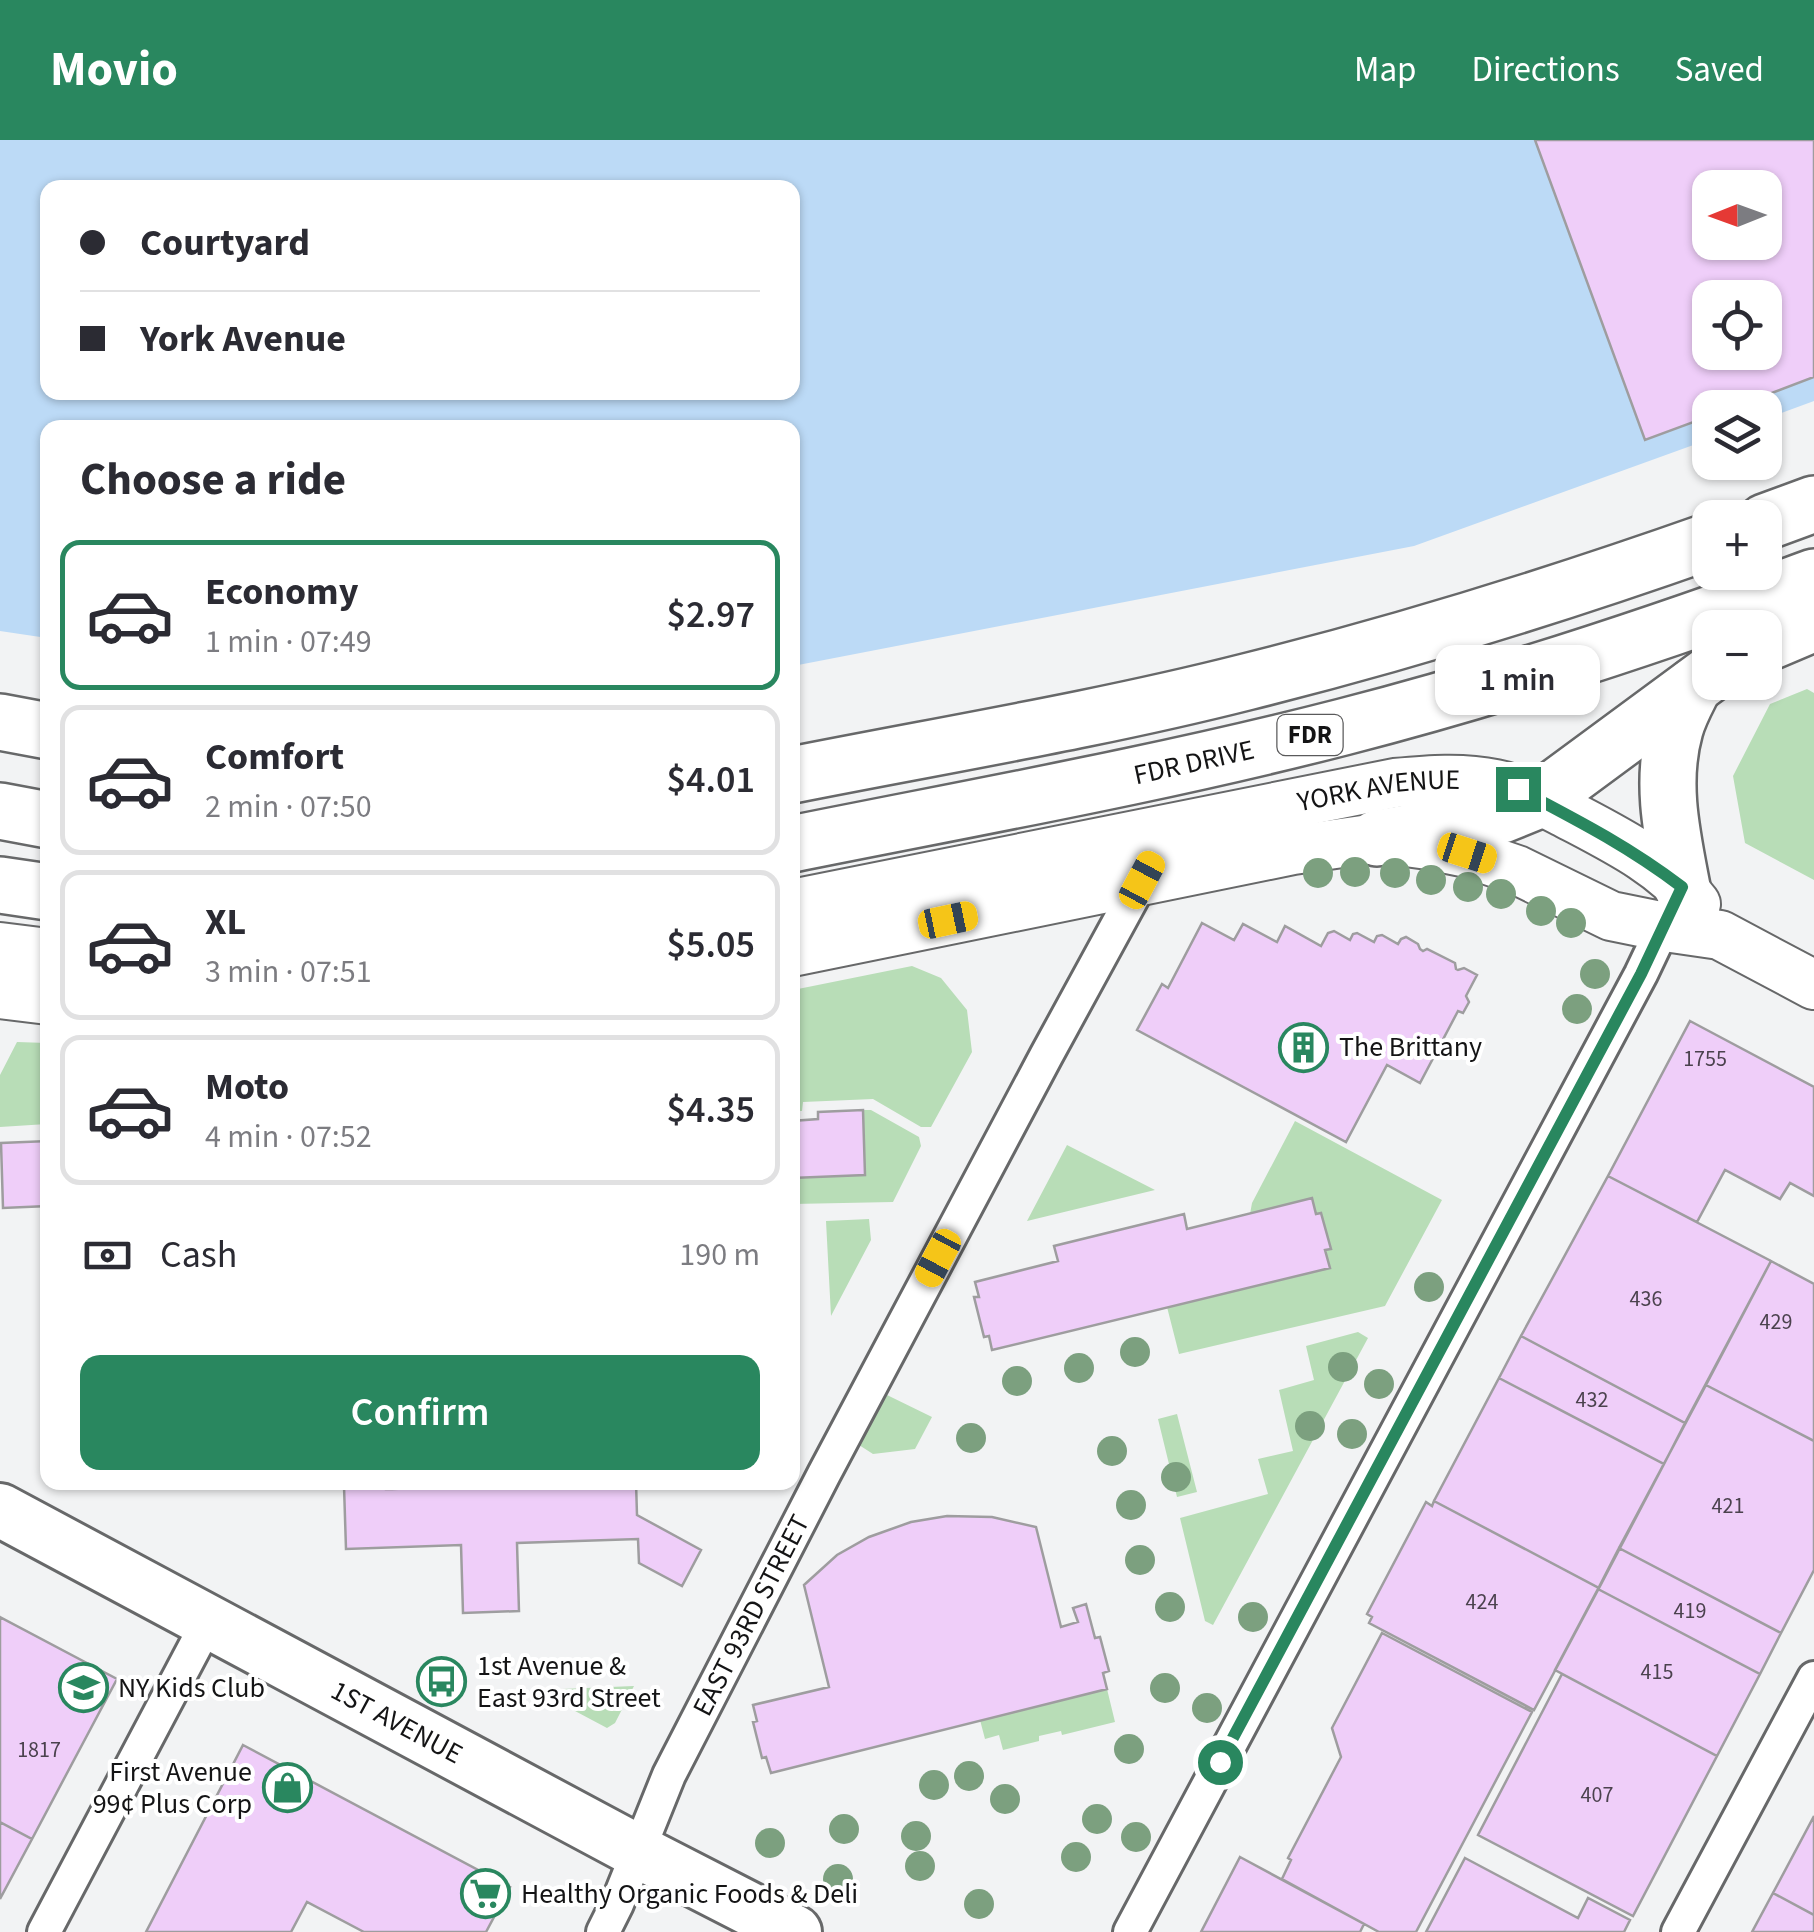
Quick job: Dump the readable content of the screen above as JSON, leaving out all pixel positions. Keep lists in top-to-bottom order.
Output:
{
  "streets": {
    "highway": ["FDR", "FDR DRIVE"],
    "main road": ["YORK AVENUE", "1ST AVENUE"],
    "street": ["EAST 93RD STREET"]
  },
  "crossings": [
    ["YORK AVENUE", "EAST 93RD STREET"],
    ["EAST 93RD STREET", "1ST AVENUE"]
  ],
  "places": {
    "building": ["The Brittany"],
    "bus stop": ["1st Avenue & East 93rd Street"],
    "school or university": ["NY Kids Club"],
    "shop": ["First Avenue 99¢ Plus Corp"],
    "supermarket": ["Healthy Organic Foods & Deli"]
  },
  "house_numbers": [
    "1755",
    "436",
    "429",
    "432",
    "421",
    "424",
    "419",
    "415",
    "1817",
    "407"
  ],
  "north": "left",
  "page": {
    "header": "Movio",
    "nav": ["Map", "Directions", "Saved"],
    "map_buttons": ["+", "−"],
    "banner": ["Courtyard", "York Avenue"],
    "heading": "Choose a ride",
    "list": [
      {
        "name": "Economy",
        "note": "1 min · 07:49",
        "value": "$2.97"
      },
      {
        "name": "Comfort",
        "note": "2 min · 07:50",
        "value": "$4.01"
      },
      {
        "name": "XL",
        "note": "3 min · 07:51",
        "value": "$5.05"
      },
      {
        "name": "Moto",
        "note": "4 min · 07:52",
        "value": "$4.35"
      }
    ],
    "bubble": "1 min",
    "pay": ["Cash", "190 m"],
    "buttons": "Confirm"
  }
}
